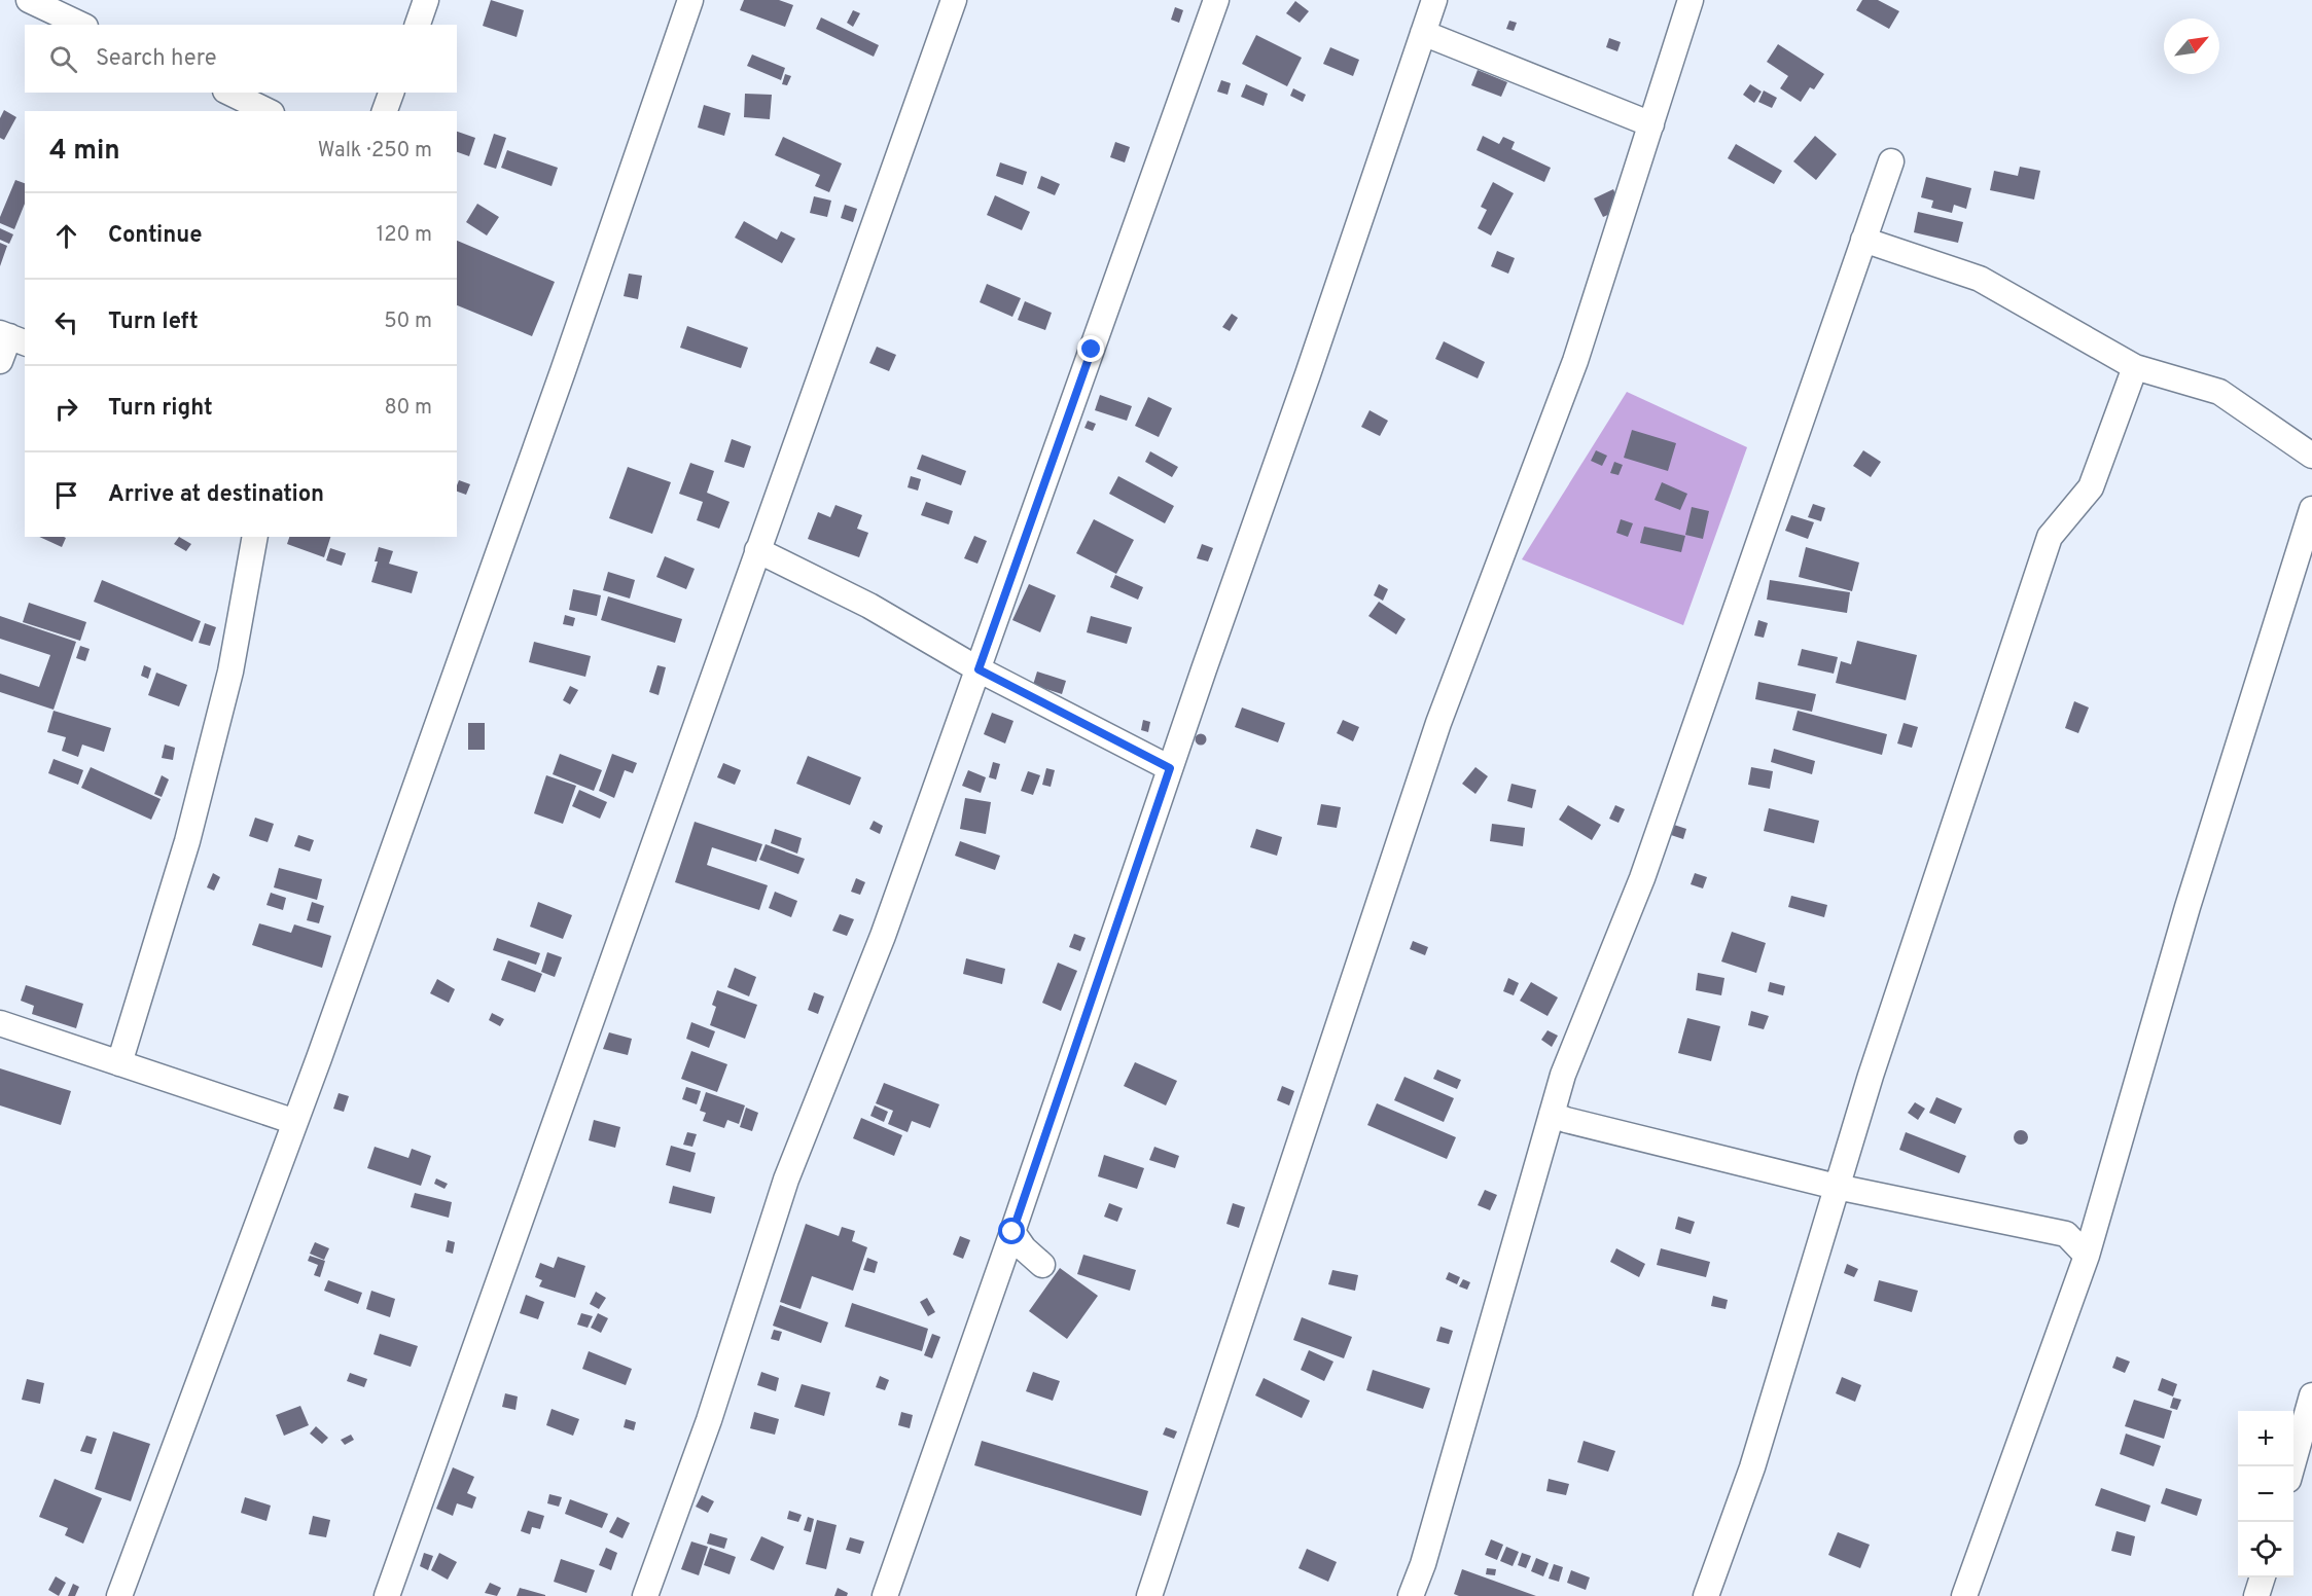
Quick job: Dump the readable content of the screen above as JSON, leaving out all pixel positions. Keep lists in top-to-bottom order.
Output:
{
  "north": "top right",
  "page": {
    "search": "Search here",
    "heading": ["4 min", "Walk · 250 m"],
    "list": [
      ["Continue", "120 m"],
      ["Turn left", "50 m"],
      ["Turn right", "80 m"],
      "Arrive at destination"
    ],
    "map_buttons": ["+", "−"]
  }
}
